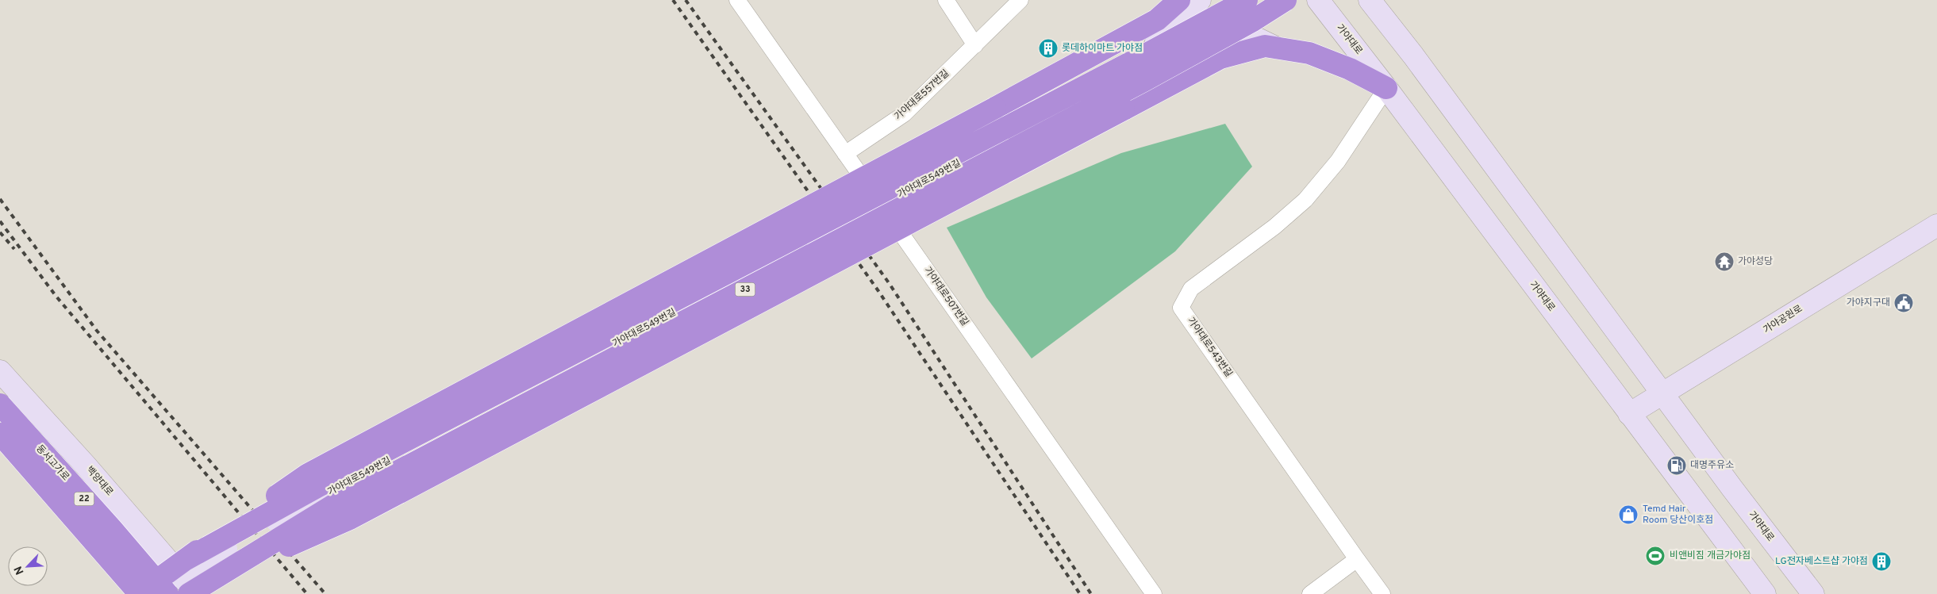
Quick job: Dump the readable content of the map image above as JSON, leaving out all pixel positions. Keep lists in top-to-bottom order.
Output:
{
  "streets": {
    "highway": ["33", "동서고가로", "22"],
    "main road": [
      "가야대로",
      "가야대로549번길",
      "가야공원로",
      "백양대로"
    ],
    "street": ["가야대로557번길", "가야대로507번길", "가야대로543번길"]
  },
  "crossings": [
    ["가야대로", "가야공원로"],
    ["가야대로", "가야대로543번길"],
    ["가야대로557번길", "가야대로507번길"],
    ["가야대로549번길", "33"],
    ["가야대로549번길", "백양대로"],
    ["33", "동서고가로"],
    ["33", "백양대로"]
  ],
  "places": {
    "building": ["롯데하이마트 가야점", "LG전자베스트샵 가야점"],
    "temple": ["가야성당"],
    "public building": ["가야지구대"],
    "fuel station": ["대명주유소"],
    "shop": ["Temd Hair Room 당산이호점"],
    "sports": ["비앤비짐 개금가야점"]
  },
  "north": "bottom left"
}
